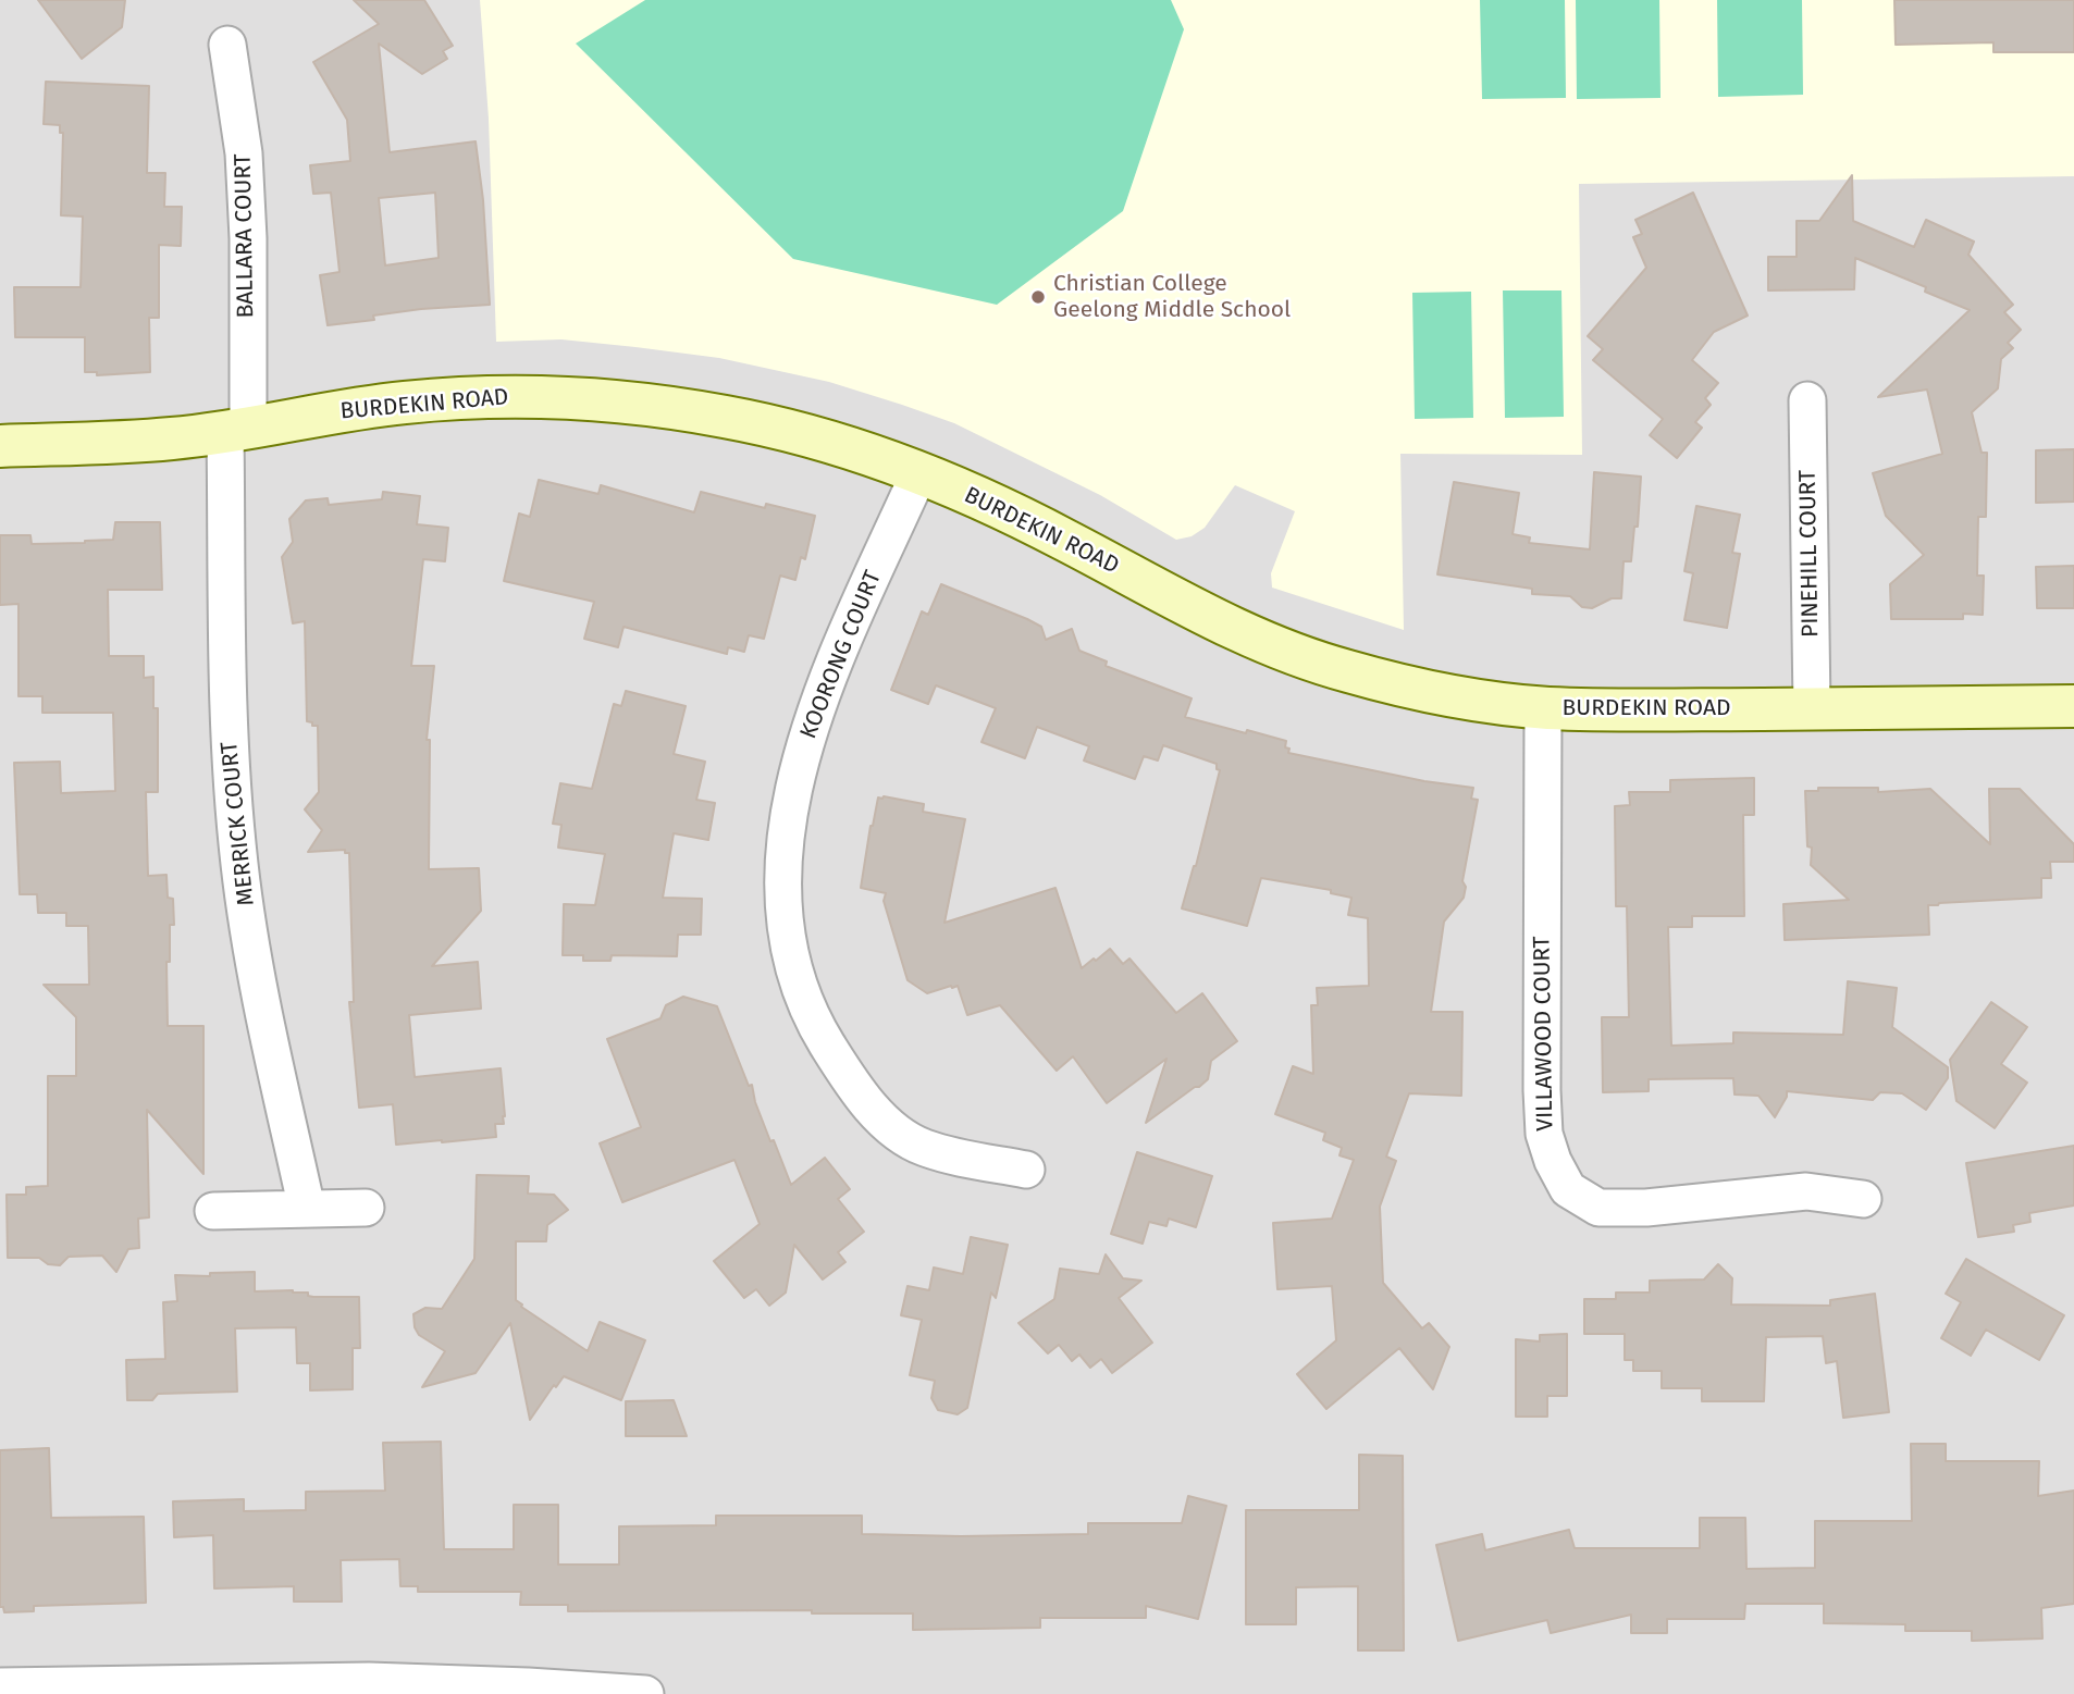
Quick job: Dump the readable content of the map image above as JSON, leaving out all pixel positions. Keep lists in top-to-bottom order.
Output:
{
  "streets": {
    "street": [
      "BALLARA COURT",
      "BURDEKIN ROAD",
      "PINEHILL COURT",
      "KOORONG COURT",
      "MERRICK COURT",
      "VILLAWOOD COURT"
    ]
  },
  "crossings": [
    ["BALLARA COURT", "BURDEKIN ROAD"],
    ["BALLARA COURT", "MERRICK COURT"],
    ["BURDEKIN ROAD", "PINEHILL COURT"],
    ["BURDEKIN ROAD", "KOORONG COURT"],
    ["BURDEKIN ROAD", "MERRICK COURT"],
    ["BURDEKIN ROAD", "VILLAWOOD COURT"]
  ],
  "places": ["Christian College Geelong Middle School"]
}
